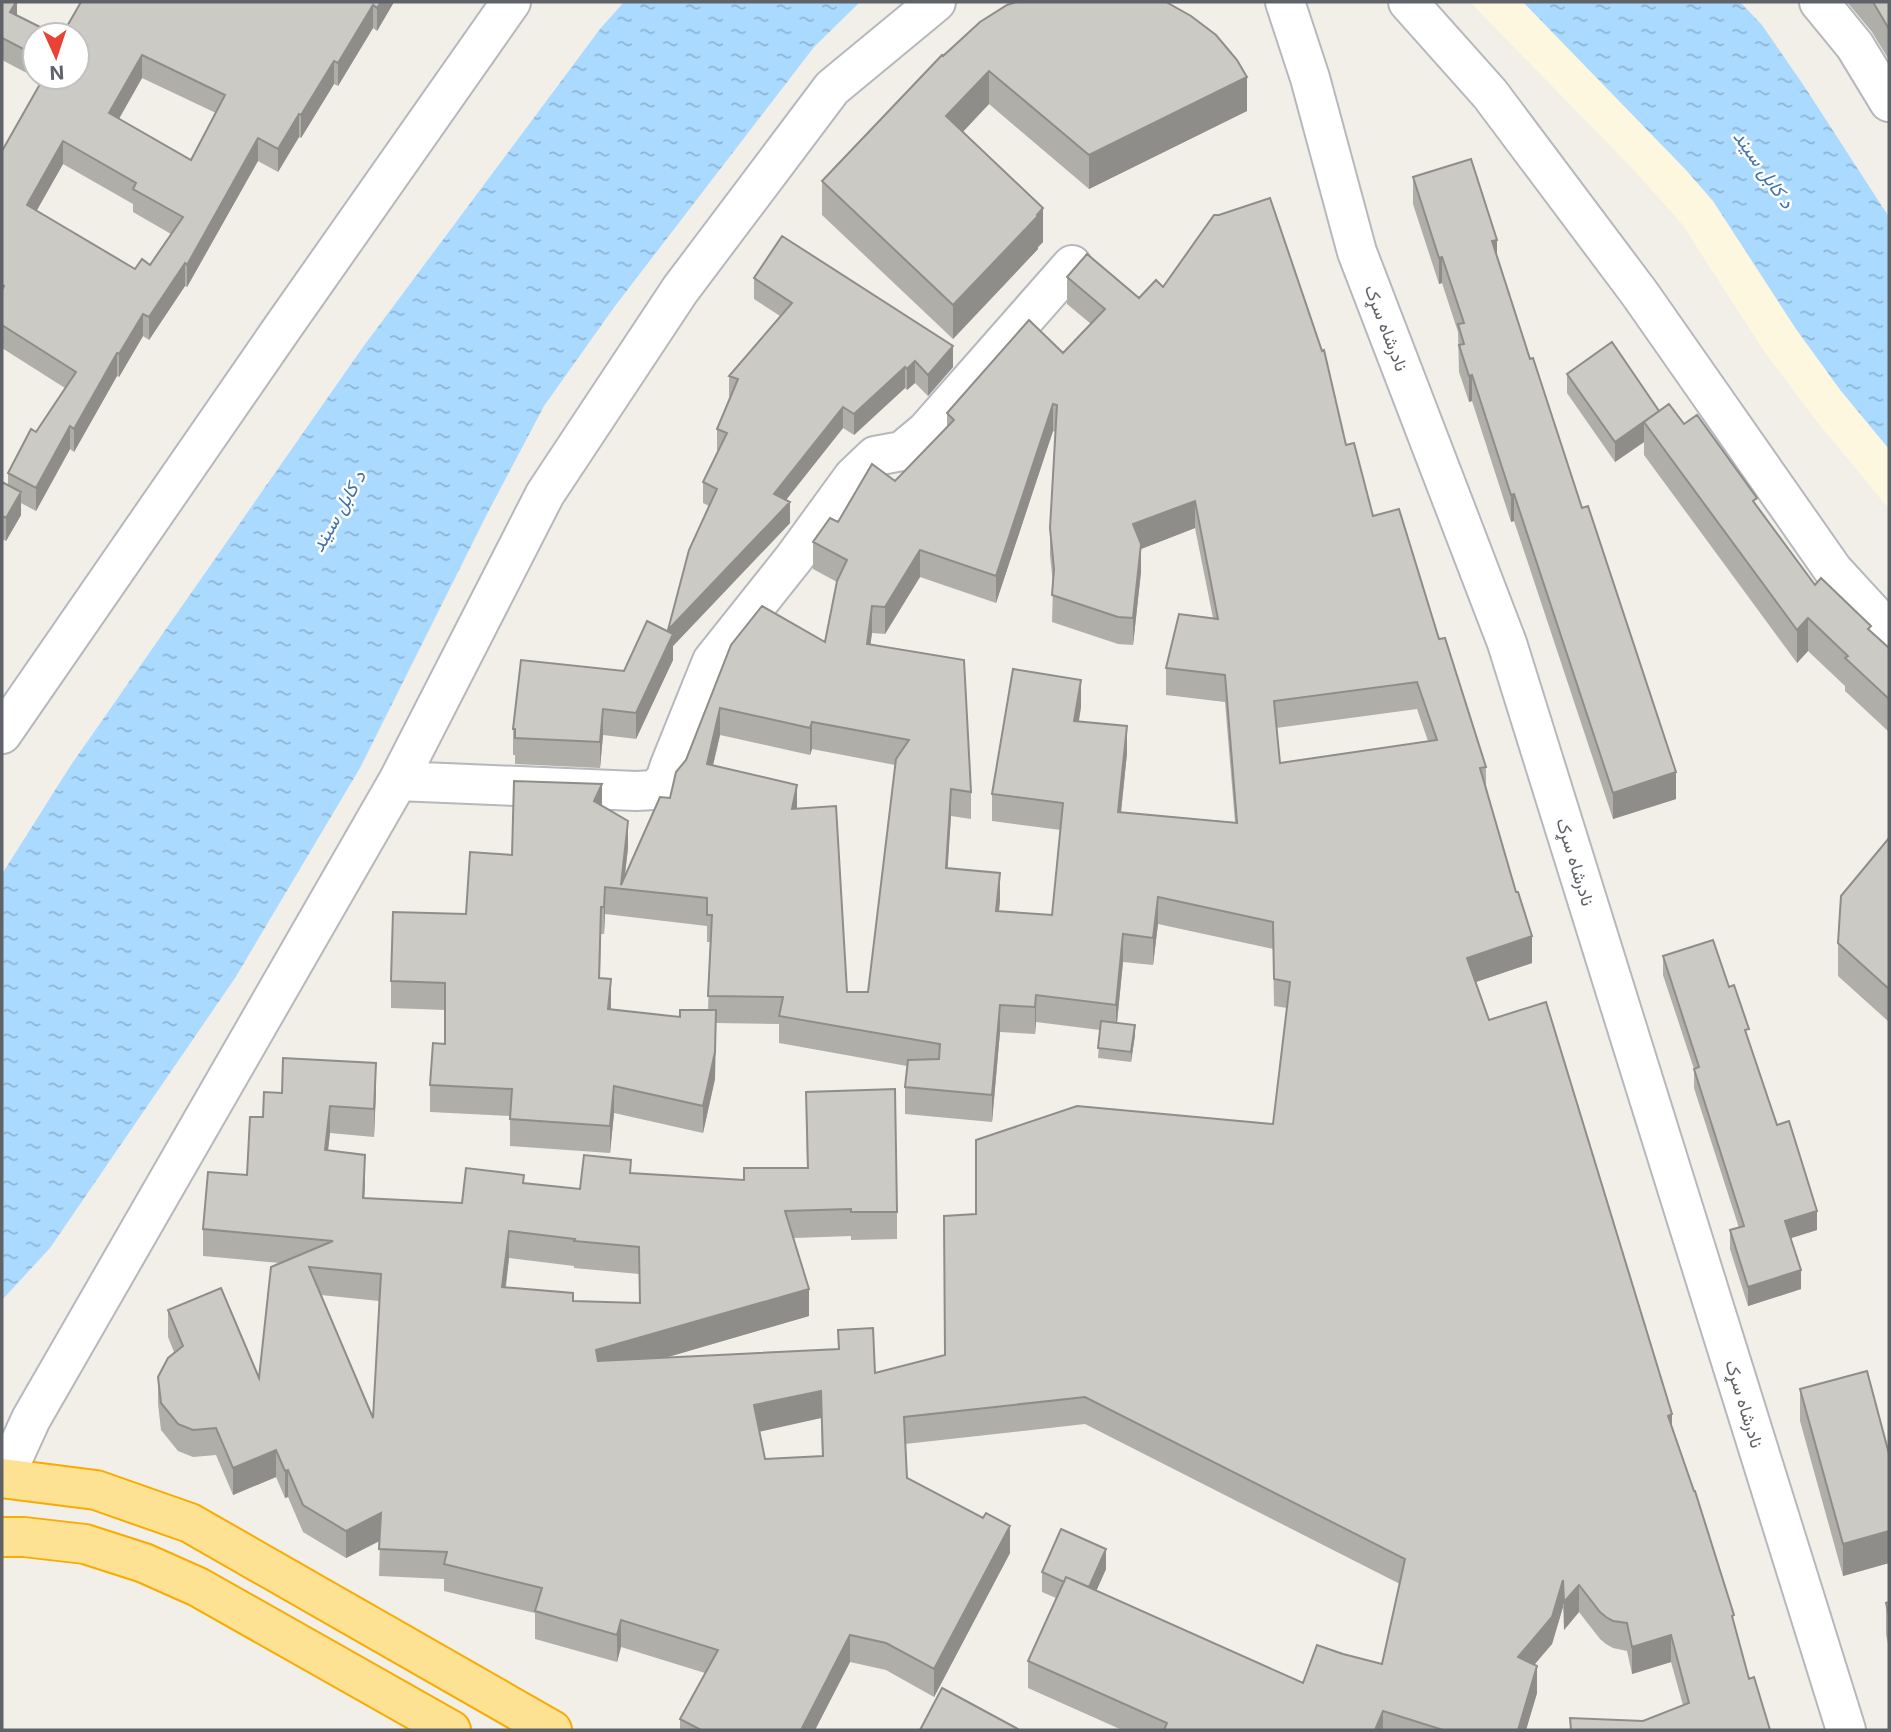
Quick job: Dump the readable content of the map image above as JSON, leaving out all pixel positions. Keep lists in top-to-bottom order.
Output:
{
  "streets": {
    "street": ["نادرشاه سړک"]
  },
  "water": ["د کابل سيند"],
  "north": "bottom"
}
